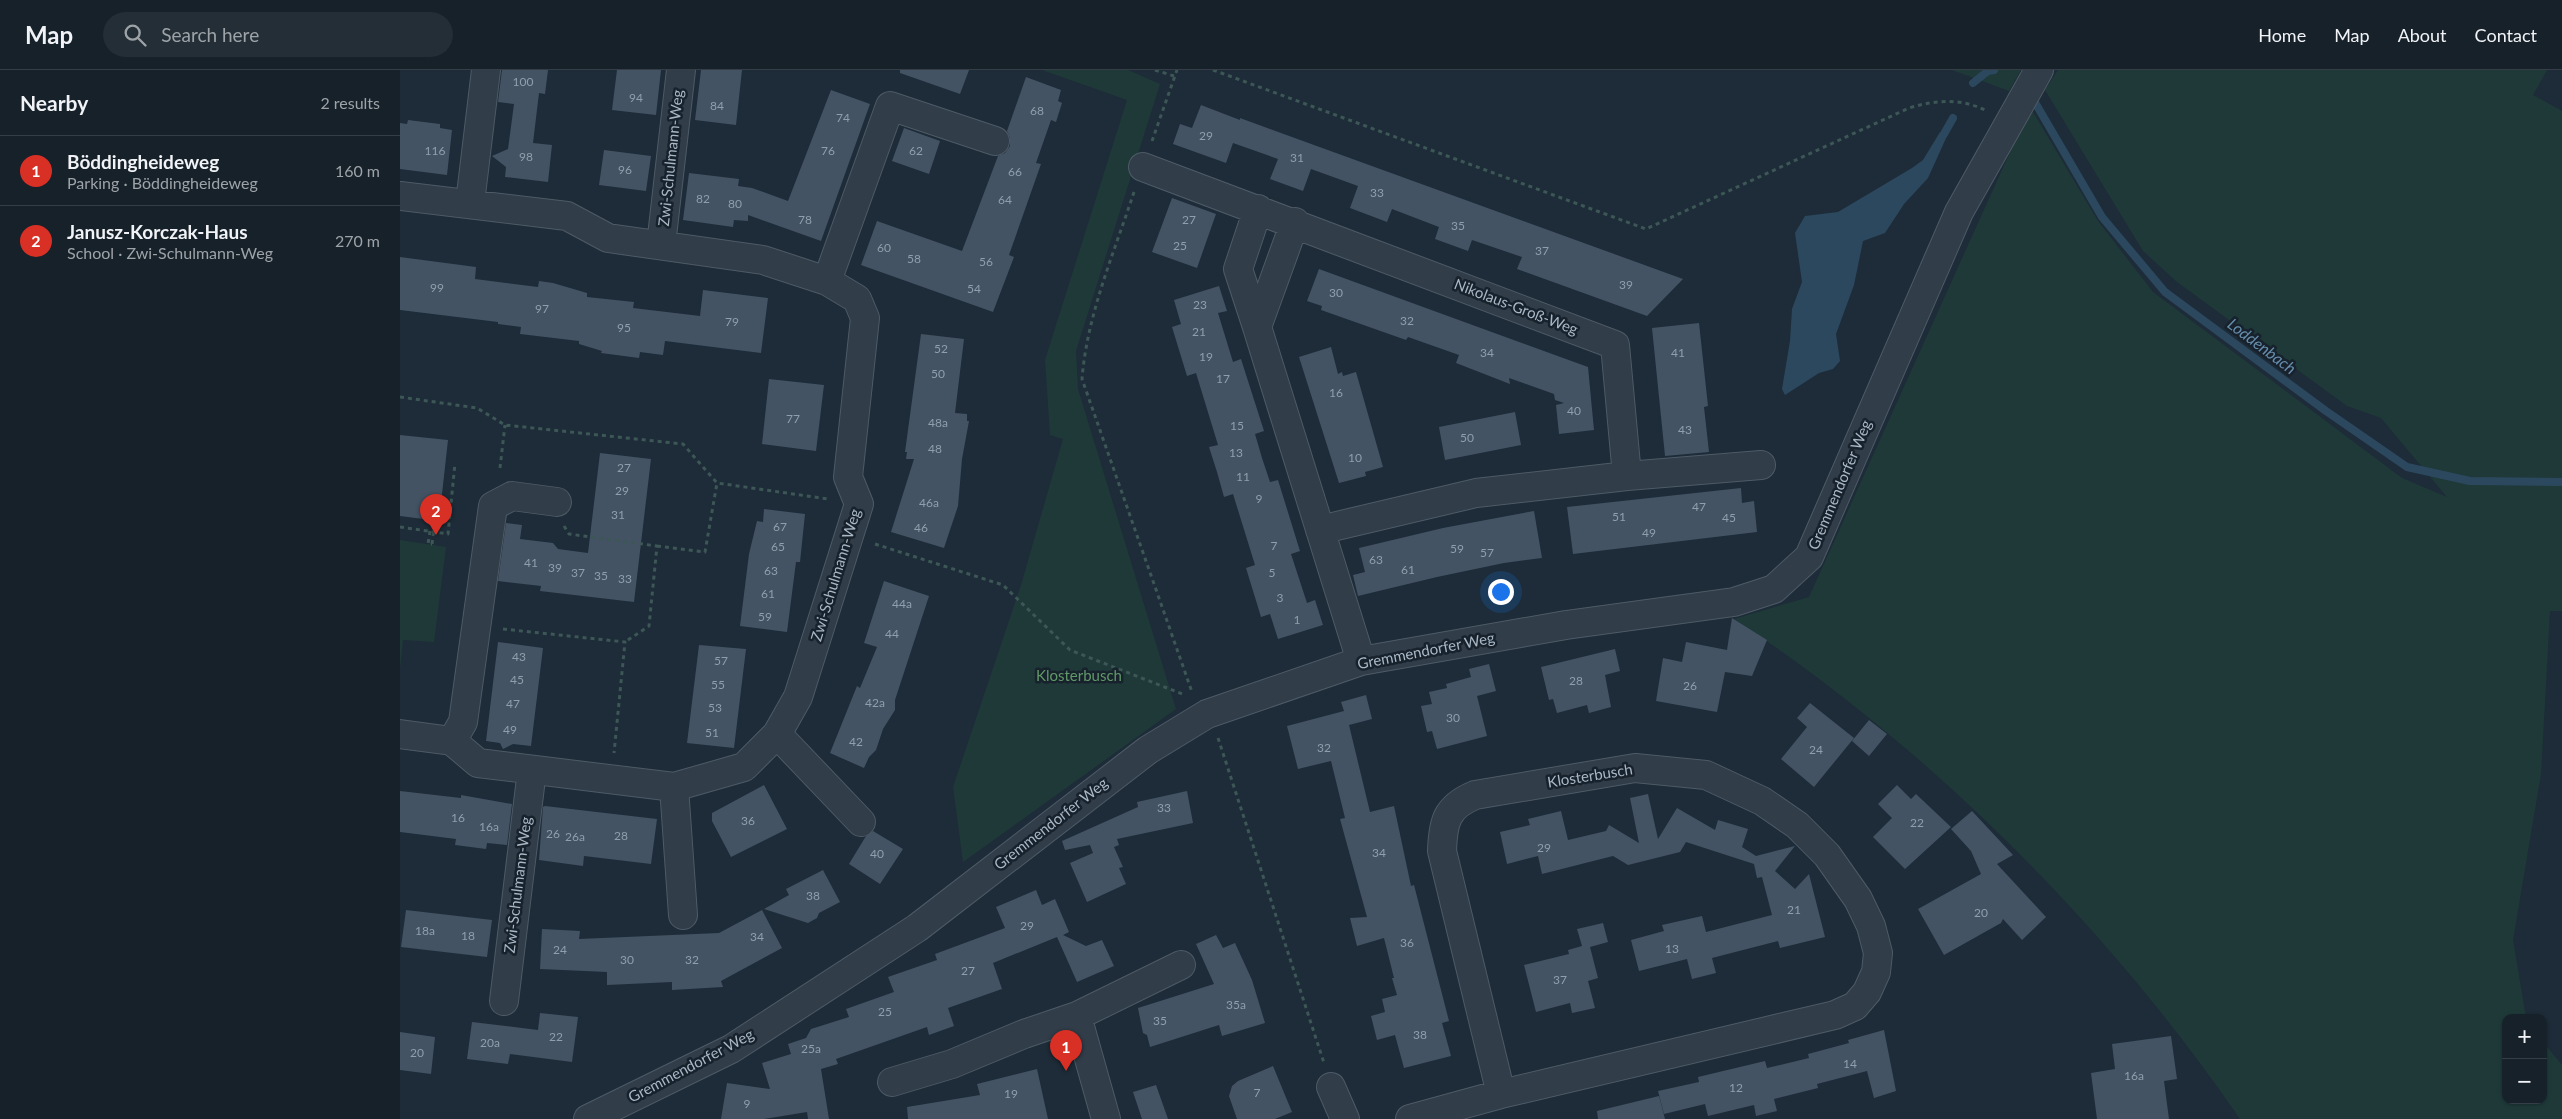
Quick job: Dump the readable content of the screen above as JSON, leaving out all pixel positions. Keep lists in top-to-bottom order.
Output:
{
  "streets": {
    "street": [
      "Zwi-Schulmann-Weg",
      "Nikolaus-Groß-Weg",
      "Gremmendorfer Weg",
      "Klosterbusch"
    ]
  },
  "water": ["Loddenbach"],
  "parks": ["Klosterbusch"],
  "house_numbers": [
    "100",
    "94",
    "84",
    "68",
    "74",
    "29",
    "116",
    "76",
    "62",
    "98",
    "31",
    "96",
    "66",
    "33",
    "82",
    "64",
    "80",
    "78",
    "27",
    "35",
    "25",
    "60",
    "37",
    "58",
    "56",
    "39",
    "99",
    "54",
    "30",
    "23",
    "97",
    "32",
    "79",
    "95",
    "21",
    "52",
    "34",
    "41",
    "19",
    "50",
    "17",
    "16",
    "40",
    "77",
    "48a",
    "15",
    "43",
    "50",
    "48",
    "13",
    "10",
    "27",
    "11",
    "29",
    "9",
    "46a",
    "47",
    "31",
    "51",
    "45",
    "67",
    "46",
    "49",
    "7",
    "65",
    "59",
    "57",
    "63",
    "41",
    "39",
    "61",
    "63",
    "37",
    "5",
    "35",
    "33",
    "61",
    "3",
    "44a",
    "59",
    "1",
    "44",
    "43",
    "57",
    "45",
    "28",
    "55",
    "26",
    "42a",
    "47",
    "53",
    "30",
    "49",
    "51",
    "42",
    "32",
    "24",
    "33",
    "16",
    "36",
    "22",
    "16a",
    "26",
    "28",
    "26a",
    "29",
    "34",
    "40",
    "38",
    "21",
    "20",
    "29",
    "18a",
    "18",
    "34",
    "36",
    "13",
    "24",
    "30",
    "32",
    "27",
    "37",
    "35a",
    "25",
    "35",
    "38",
    "22",
    "20a",
    "25a",
    "20",
    "14",
    "16a",
    "12",
    "7",
    "19",
    "9"
  ],
  "page": {
    "header": "Map",
    "search": "Search here",
    "nav": [
      "Home",
      "Map",
      "About",
      "Contact"
    ],
    "heading": ["Nearby", "2 results"],
    "list": [
      {
        "mark": "1",
        "name": "Böddingheideweg",
        "note": "Parking · Böddingheideweg",
        "value": "160 m"
      },
      {
        "mark": "2",
        "name": "Janusz-Korczak-Haus",
        "note": "School · Zwi-Schulmann-Weg",
        "value": "270 m"
      }
    ],
    "pins": ["2", "1"],
    "map_buttons": ["+", "−"]
  }
}
